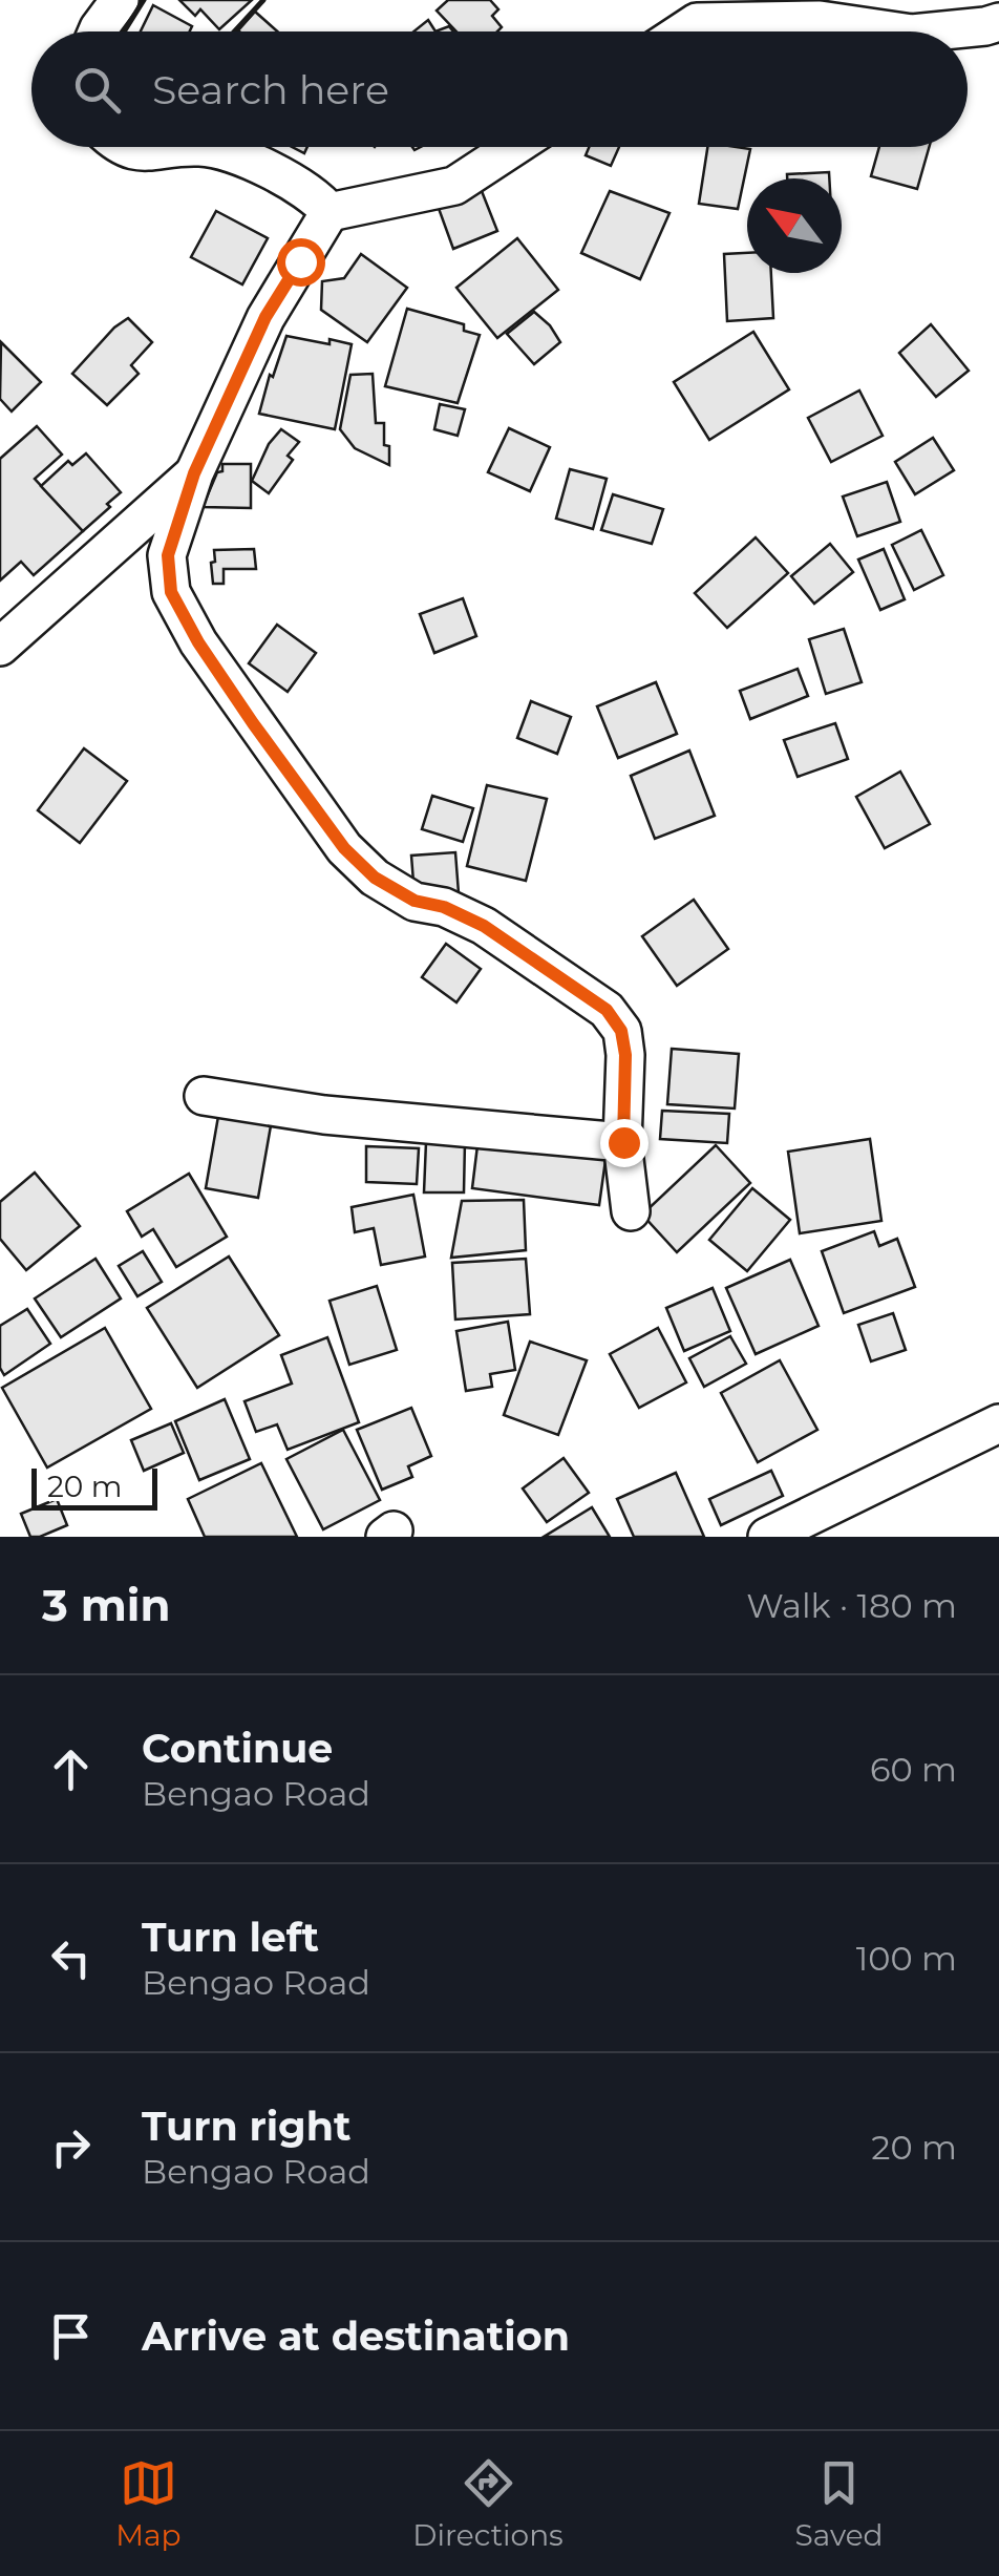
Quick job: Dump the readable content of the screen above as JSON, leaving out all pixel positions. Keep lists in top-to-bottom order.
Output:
{
  "scale_bar": "20 m",
  "north": "top left",
  "page": {
    "search": "Search here",
    "scale": "20 m",
    "heading": ["3 min", "Walk · 180 m"],
    "list": [
      ["Continue", "Bengao Road", "60 m"],
      ["Turn left", "Bengao Road", "100 m"],
      ["Turn right", "Bengao Road", "20 m"],
      "Arrive at destination"
    ],
    "nav": ["Map", "Directions", "Saved"]
  }
}
